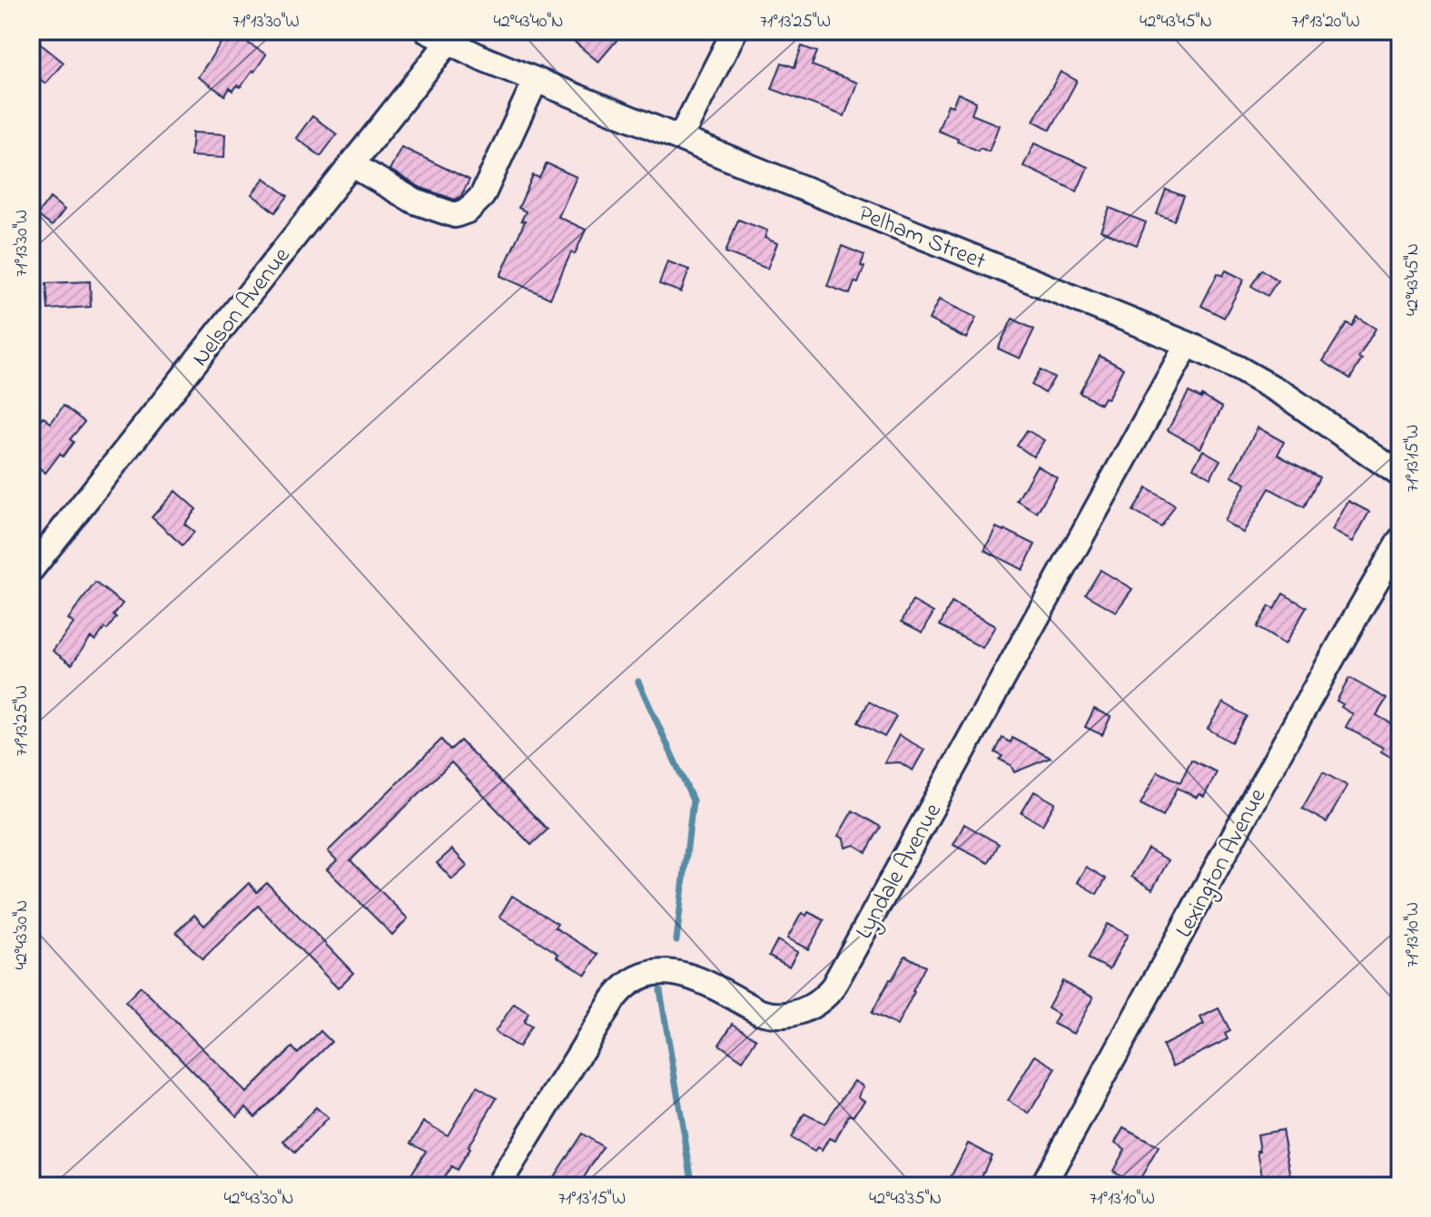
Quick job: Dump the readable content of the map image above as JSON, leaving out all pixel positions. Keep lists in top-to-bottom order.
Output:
{
  "streets": {
    "street": [
      "Pelham Street",
      "Nelson Avenue",
      "Lexington Avenue",
      "Lyndale Avenue"
    ]
  },
  "crossings": [
    ["Pelham Street", "Nelson Avenue"],
    ["Pelham Street", "Lyndale Avenue"]
  ],
  "coordinates": [
    "71°13'30\"W",
    "42°43'40\"N",
    "71°13'25\"W",
    "42°43'45\"N",
    "71°13'20\"W",
    "71°13'15\"W",
    "42°43'30\"N",
    "71°13'10\"W",
    "42°43'35\"N"
  ]
}
